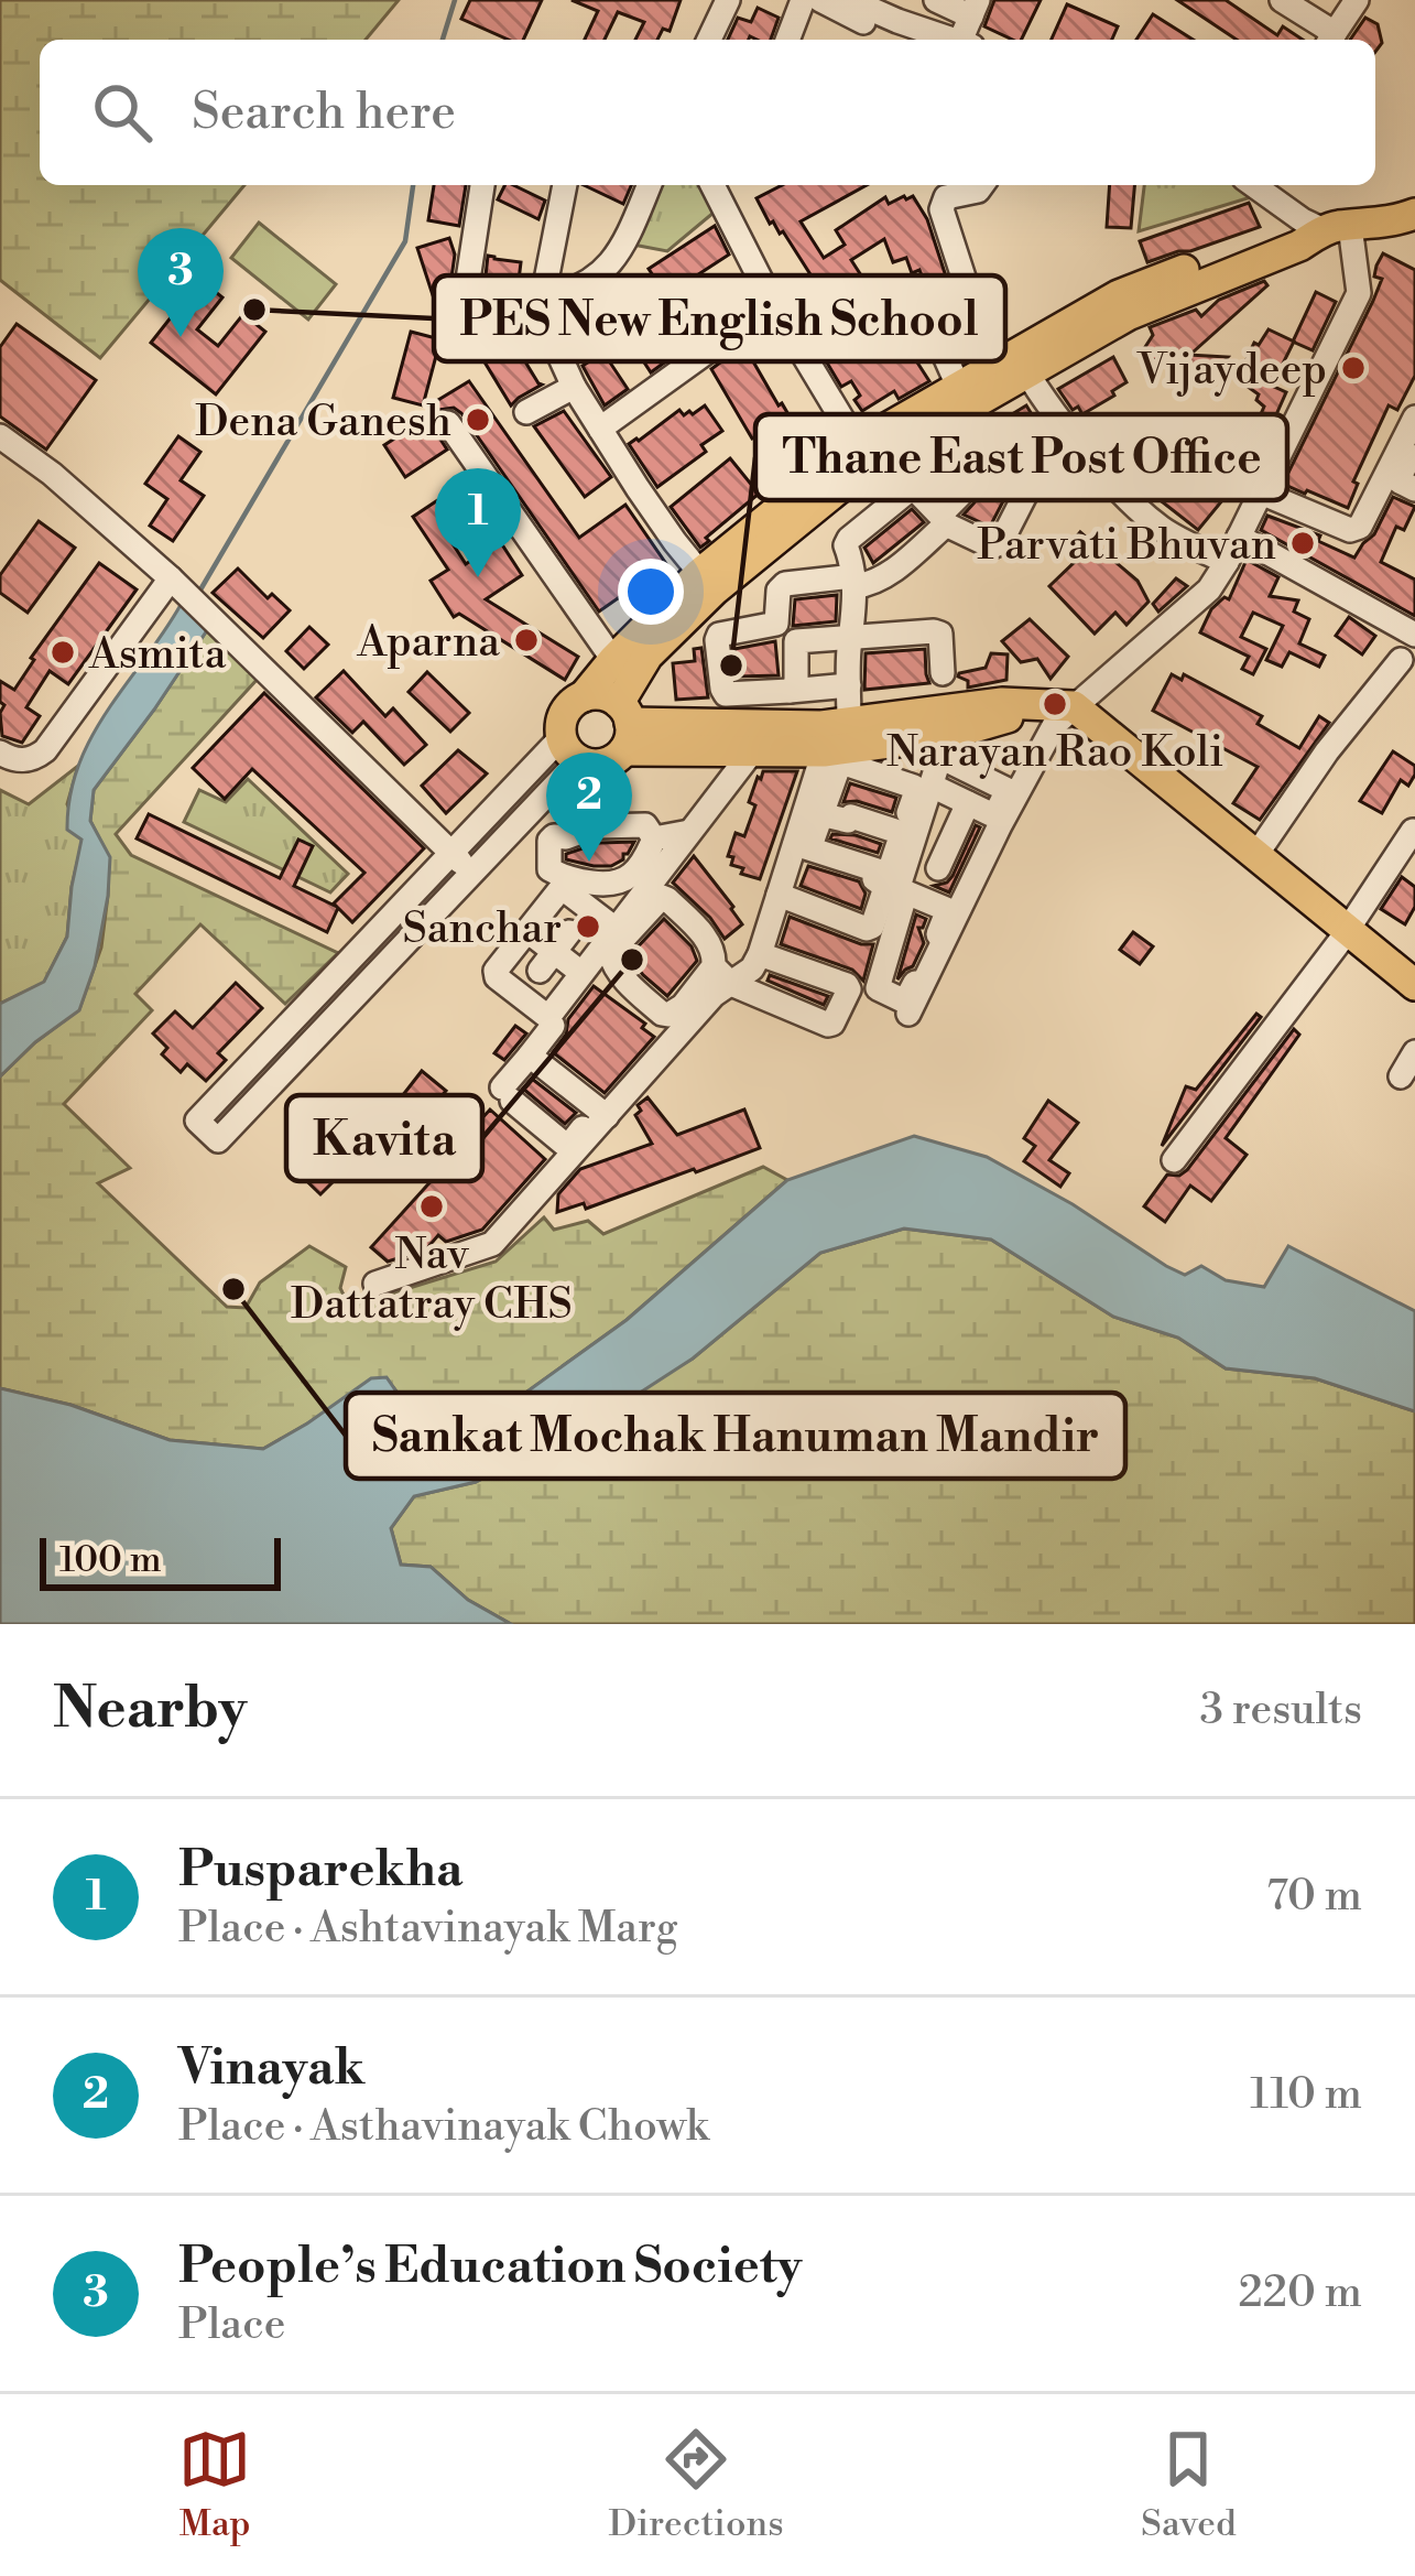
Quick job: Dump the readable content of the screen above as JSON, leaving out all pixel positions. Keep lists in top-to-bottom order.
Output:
{
  "places": [
    "PES New English School",
    "Vijaydeep",
    "Dena Ganesh",
    "Parvati Bhuvan",
    "Aparna",
    "Asmita",
    "Thane East Post Office",
    "Narayan Rao Koli",
    "Sanchar",
    "Kavita",
    "Nav Dattatray CHS",
    "Sankat Mochak Hanuman Mandir"
  ],
  "scale_bar": "100 m",
  "page": {
    "search": "Search here",
    "pins": ["3", "1", "2"],
    "scale": "100 m",
    "heading": ["Nearby", "3 results"],
    "list": [
      {
        "mark": "1",
        "name": "Pusparekha",
        "note": "Place · Ashtavinayak Marg",
        "value": "70 m"
      },
      {
        "mark": "2",
        "name": "Vinayak",
        "note": "Place · Asthavinayak Chowk",
        "value": "110 m"
      },
      {
        "mark": "3",
        "name": "People’s Education Society",
        "note": "Place",
        "value": "220 m"
      }
    ],
    "nav": ["Map", "Directions", "Saved"]
  }
}
